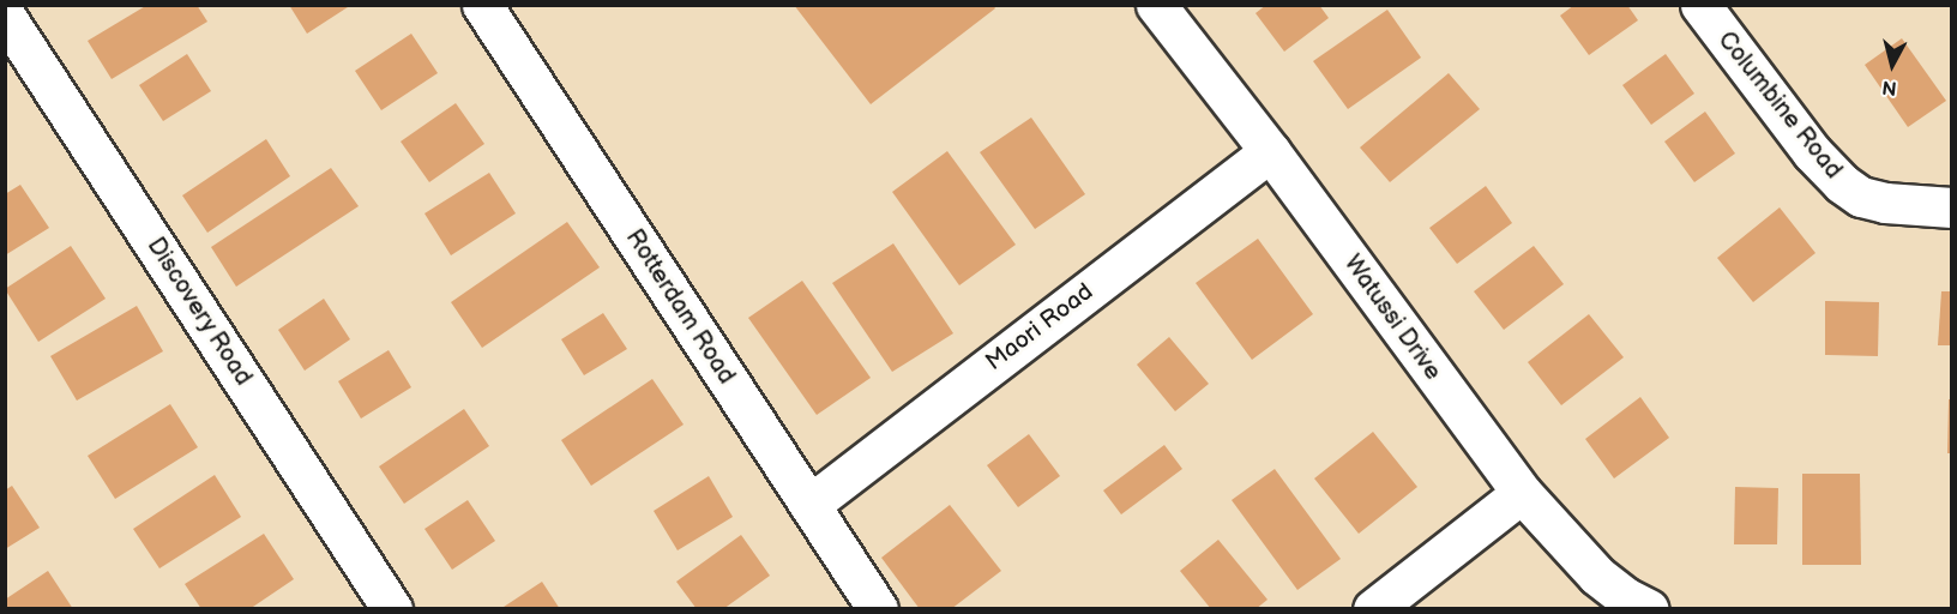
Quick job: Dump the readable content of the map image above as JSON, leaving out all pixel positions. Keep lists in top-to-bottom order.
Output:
{
  "streets": {
    "street": [
      "Columbine Road",
      "Rotterdam Road",
      "Discovery Road",
      "Watussi Drive",
      "Maori Road"
    ]
  },
  "crossings": [
    ["Rotterdam Road", "Maori Road"],
    ["Watussi Drive", "Maori Road"]
  ],
  "north": "bottom"
}
